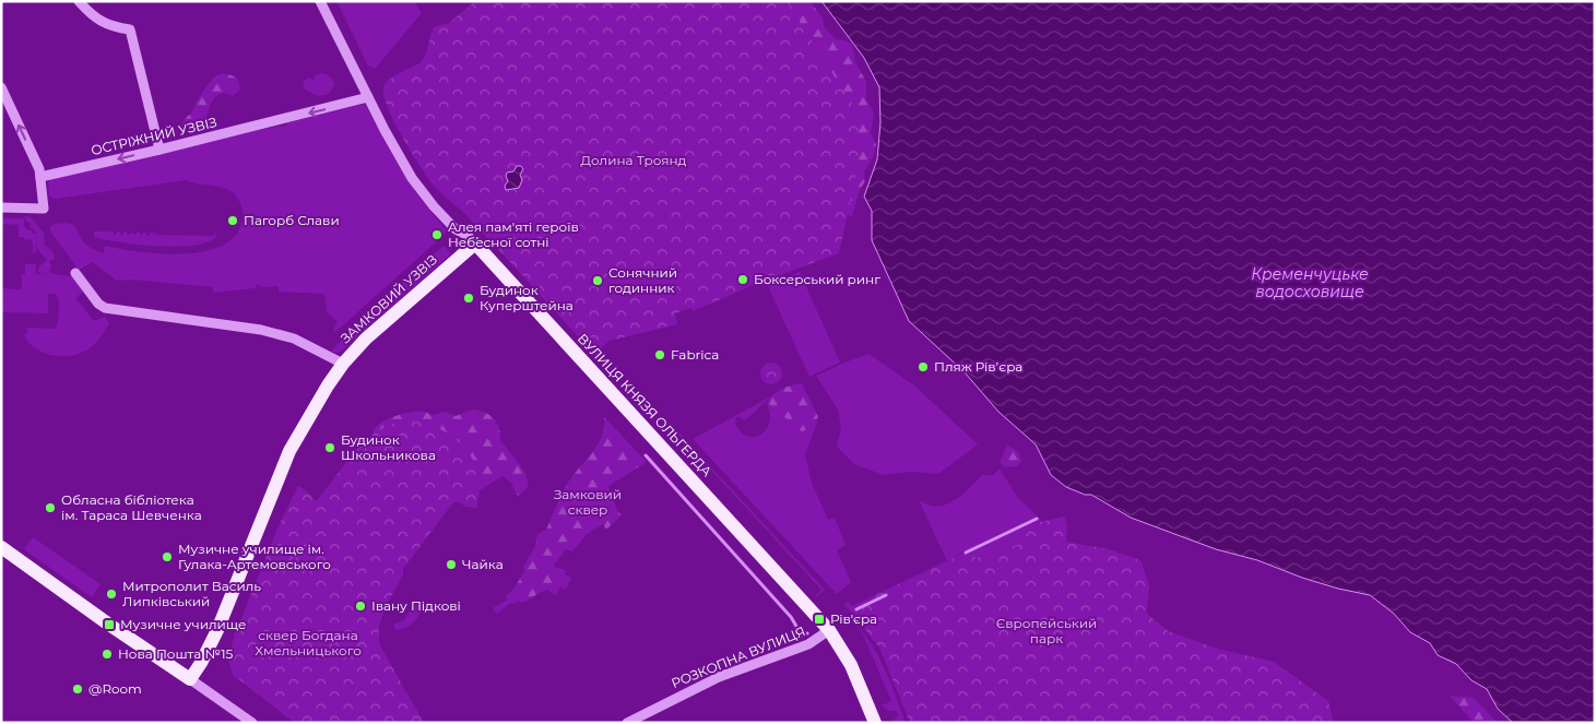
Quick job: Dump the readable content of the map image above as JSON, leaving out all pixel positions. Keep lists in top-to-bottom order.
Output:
{
  "streets": {
    "main road": ["ЗАМКОВИЙ УЗВІЗ", "ВУЛИЦЯ КНЯЗЯ ОЛЬГЕРДА"],
    "street": ["ОСТРІЖНИЙ УЗВІЗ", "РОЗКОПНА ВУЛИЦЯ"]
  },
  "crossings": [
    ["ОСТРІЖНИЙ УЗВІЗ", "ВУЛИЦЯ КНЯЗЯ ОЛЬГЕРДА"],
    ["ЗАМКОВИЙ УЗВІЗ", "ВУЛИЦЯ КНЯЗЯ ОЛЬГЕРДА"],
    ["ВУЛИЦЯ КНЯЗЯ ОЛЬГЕРДА", "РОЗКОПНА ВУЛИЦЯ"]
  ],
  "one_way": ["ОСТРІЖНИЙ УЗВІЗ"],
  "water": ["Кременчуцьке водосховище"],
  "parks": [
    "Долина Троянд",
    "Замковий сквер",
    "Європейський парк",
    "сквер Богдана Хмельницького"
  ],
  "places": {
    "other": [
      "Пагорб Слави",
      "Алея пам'яті героїв Небесної сотні",
      "Боксерський ринг",
      "Сонячний годинник",
      "Будинок Куперштейна",
      "Fabrica",
      "Пляж Рівʼєра",
      "Будинок Школьникова",
      "Обласна бібліотека ім. Тараса Шевченка",
      "Музичне училище ім. Гулака-Артемовського",
      "Чайка",
      "Митрополит Василь Липківський",
      "Івану Підкові",
      "Нова Пошта №15",
      "@Room"
    ],
    "transit": ["Рів'єра", "Музичне училище"]
  }
}
